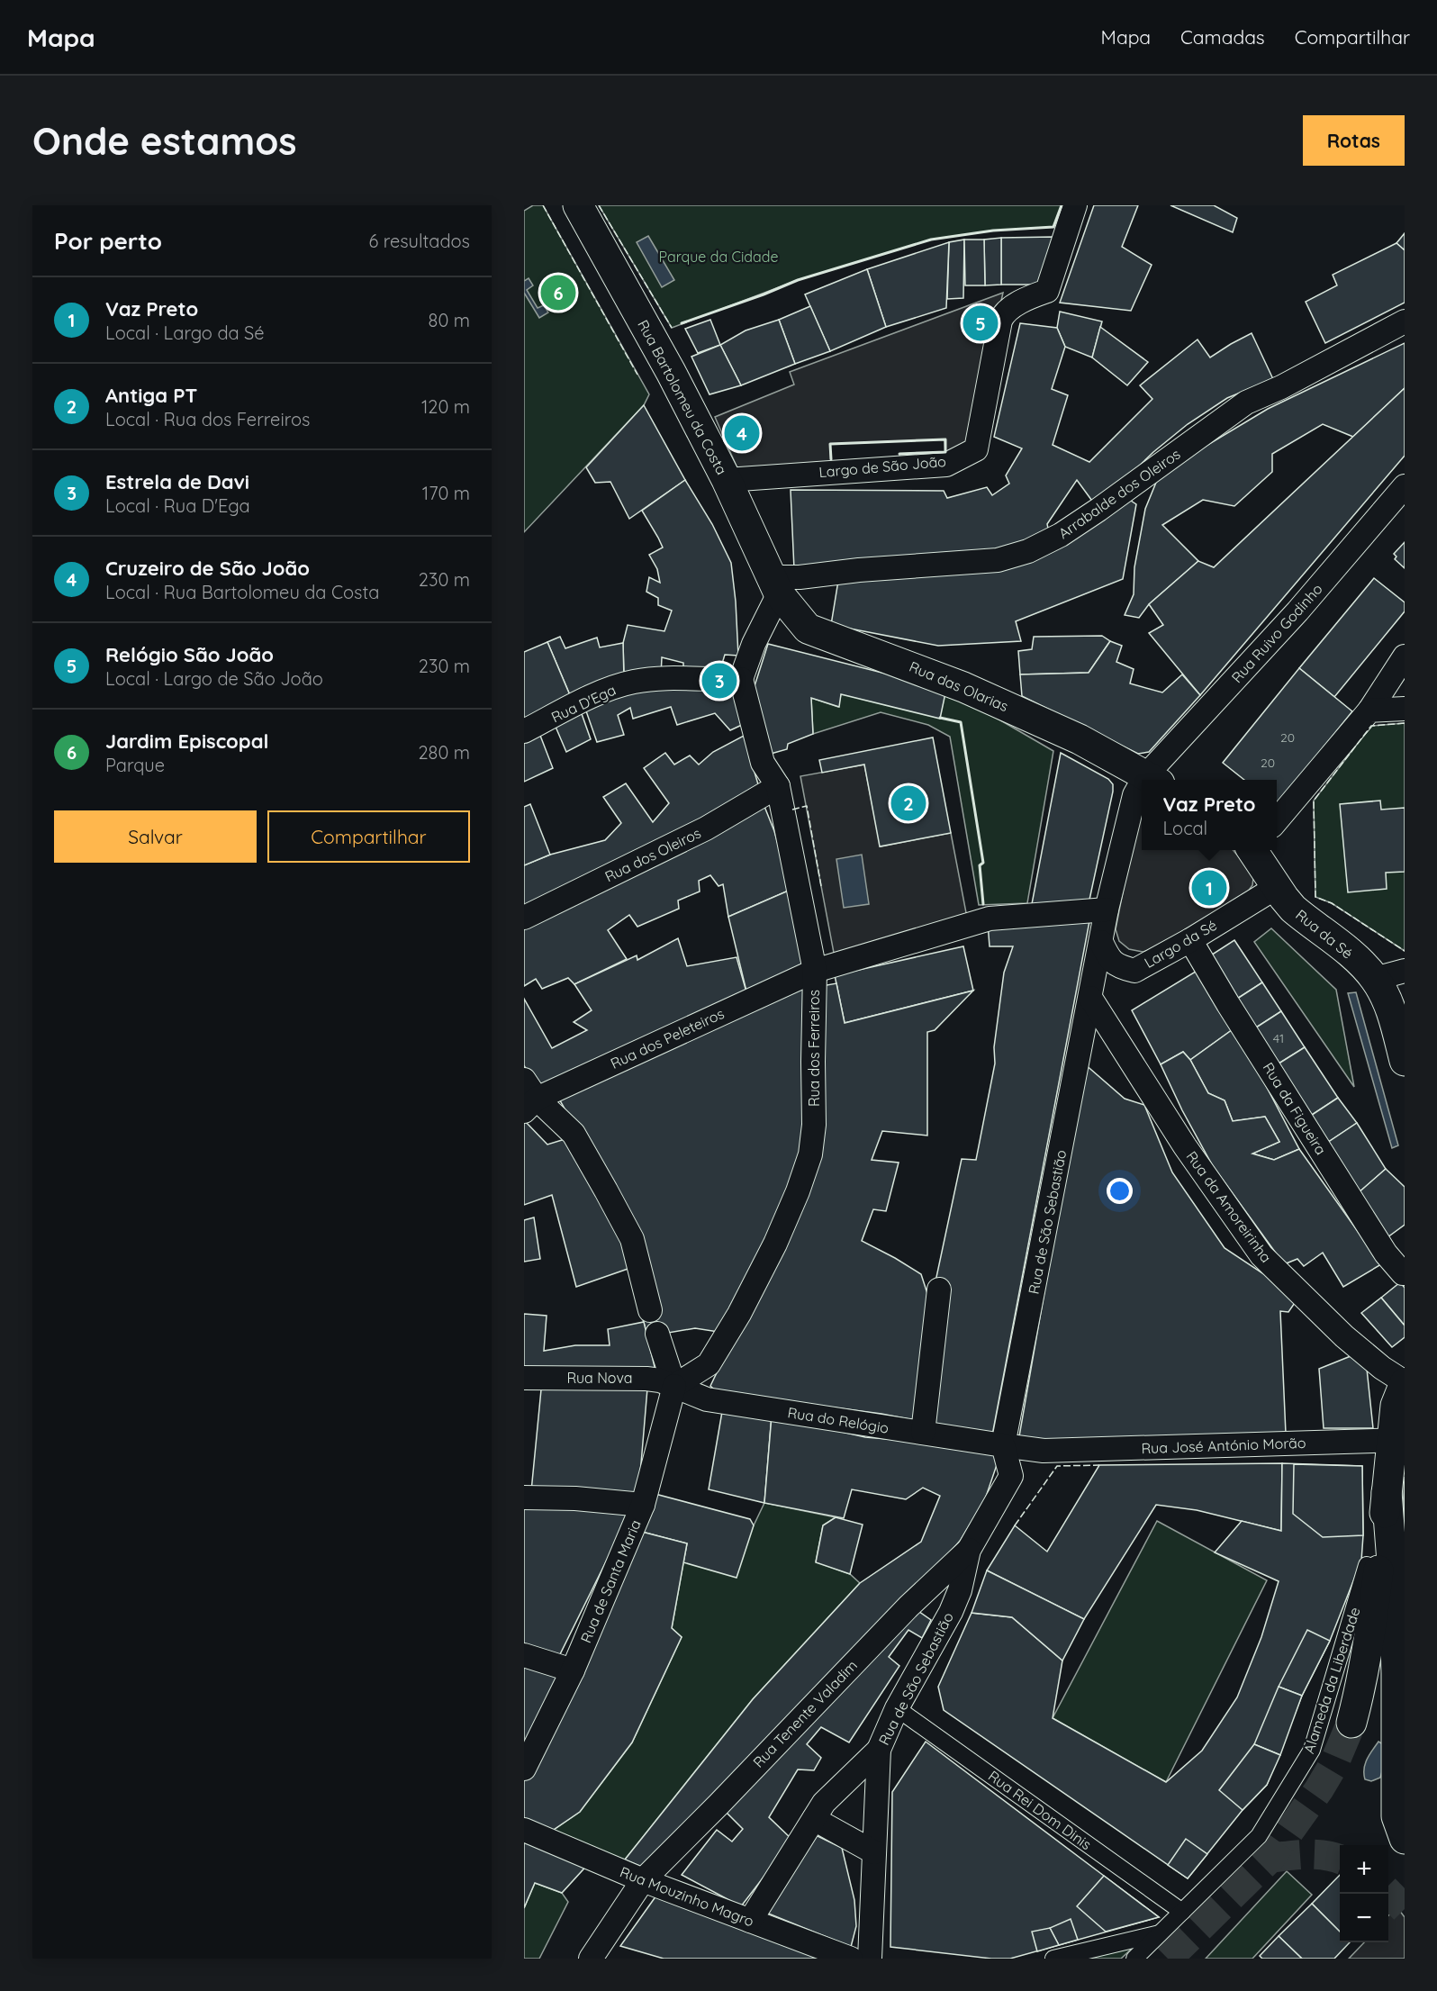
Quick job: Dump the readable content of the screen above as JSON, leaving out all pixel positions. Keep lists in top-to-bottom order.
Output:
{
  "streets": {
    "main road": ["Rua Bartolomeu da Costa", "Rua das Olarias", "Rua da Sé"],
    "street": [
      "Largo de São João",
      "Arrabalde dos Oleiros",
      "Rua Ruivo Godinho",
      "Rua D'Ega",
      "Rua dos Oleiros",
      "Largo da Sé",
      "Rua dos Peleteiros",
      "Rua dos Ferreiros",
      "Rua da Figueira",
      "Rua da Amoreirinha",
      "Rua de São Sebastião",
      "Rua Nova",
      "Rua do Relógio",
      "Rua José António Morão",
      "Rua de Santa Maria",
      "Alameda da Liberdade",
      "Rua Tenente Valadim",
      "Rua Rei Dom Dinis",
      "Rua Mouzinho Magro"
    ]
  },
  "crossings": [
    ["Rua Bartolomeu da Costa", "Largo de São João"],
    ["Rua Bartolomeu da Costa", "Arrabalde dos Oleiros"],
    ["Rua Bartolomeu da Costa", "Rua das Olarias"],
    ["Arrabalde dos Oleiros", "Rua das Olarias"],
    ["Rua Ruivo Godinho", "Rua das Olarias"],
    ["Rua D'Ega", "Rua dos Ferreiros"],
    ["Rua dos Oleiros", "Rua dos Ferreiros"],
    ["Rua da Sé", "Largo da Sé"],
    ["Largo da Sé", "Rua da Figueira"],
    ["Largo da Sé", "Rua de São Sebastião"],
    ["Rua dos Peleteiros", "Rua dos Ferreiros"],
    ["Rua dos Ferreiros", "Rua Nova"],
    ["Rua dos Ferreiros", "Rua do Relógio"],
    ["Rua dos Ferreiros", "Rua de Santa Maria"],
    ["Rua da Amoreirinha", "Rua de São Sebastião"],
    ["Rua de São Sebastião", "Rua do Relógio"],
    ["Rua de São Sebastião", "Rua José António Morão"],
    ["Rua de São Sebastião", "Rua Tenente Valadim"],
    ["Rua de São Sebastião", "Rua Rei Dom Dinis"],
    ["Rua Nova", "Rua do Relógio"],
    ["Rua Nova", "Rua de Santa Maria"],
    ["Rua do Relógio", "Rua José António Morão"],
    ["Rua do Relógio", "Rua de Santa Maria"],
    ["Alameda da Liberdade", "Rua Rei Dom Dinis"],
    ["Rua Tenente Valadim", "Rua Mouzinho Magro"]
  ],
  "parks": ["Parque da Cidade"],
  "house_numbers": ["20", "20", "41"],
  "page": {
    "header": "Mapa",
    "nav": ["Mapa", "Camadas", "Compartilhar"],
    "buttons": [
      "Rotas",
      ["Salvar", "Compartilhar"]
    ],
    "title": "Onde estamos",
    "heading": ["Por perto", "6 resultados"],
    "pins": [
      "6",
      "5",
      "4",
      "3",
      "2",
      "1"
    ],
    "list": [
      {
        "mark": "1",
        "name": "Vaz Preto",
        "note": "Local · Largo da Sé",
        "value": "80 m"
      },
      {
        "mark": "2",
        "name": "Antiga PT",
        "note": "Local · Rua dos Ferreiros",
        "value": "120 m"
      },
      {
        "mark": "3",
        "name": "Estrela de Davi",
        "note": "Local · Rua D'Ega",
        "value": "170 m"
      },
      {
        "mark": "4",
        "name": "Cruzeiro de São João",
        "note": "Local · Rua Bartolomeu da Costa",
        "value": "230 m"
      },
      {
        "mark": "5",
        "name": "Relógio São João",
        "note": "Local · Largo de São João",
        "value": "230 m"
      },
      {
        "mark": "6",
        "name": "Jardim Episcopal",
        "note": "Parque",
        "value": "280 m"
      }
    ],
    "popup": ["Vaz Preto", "Local"],
    "map_buttons": ["+", "−"]
  }
}
